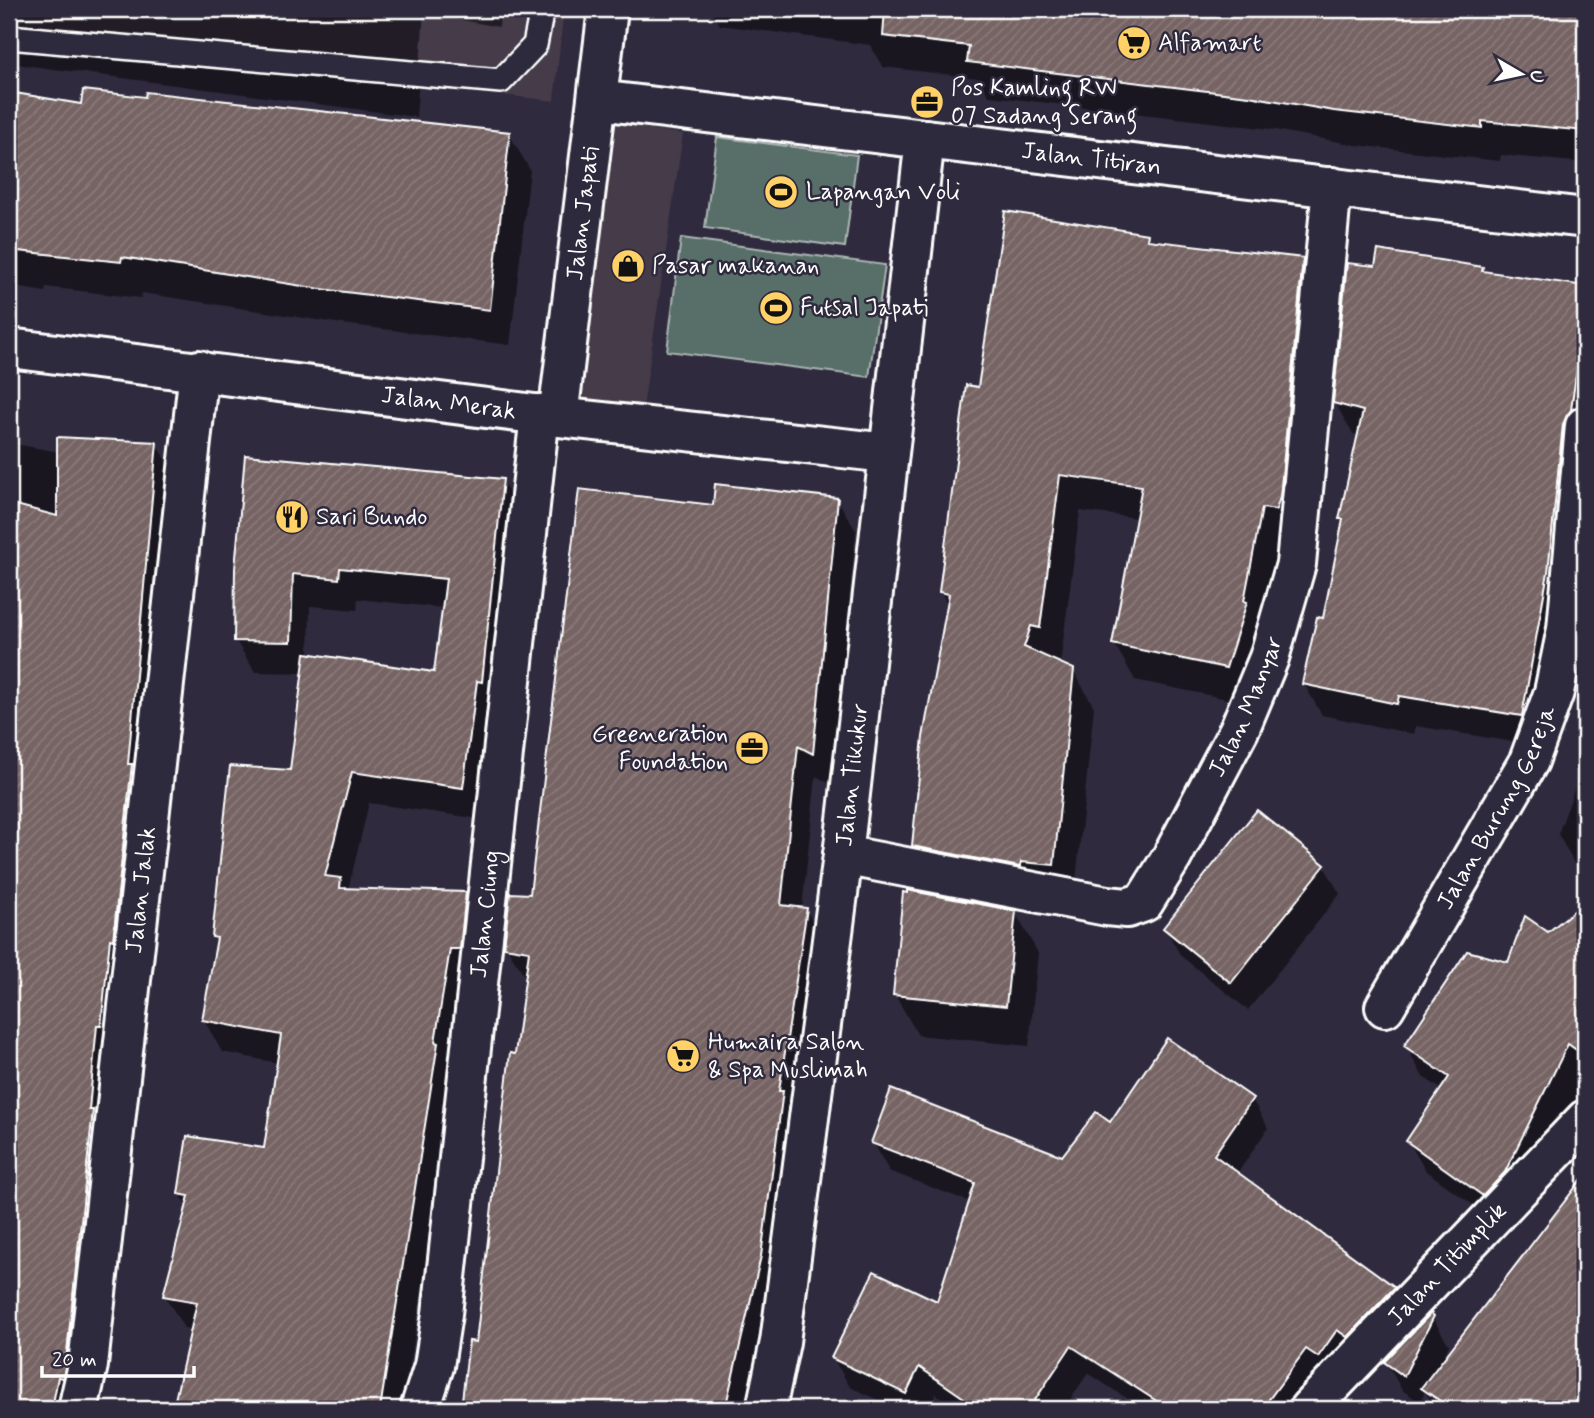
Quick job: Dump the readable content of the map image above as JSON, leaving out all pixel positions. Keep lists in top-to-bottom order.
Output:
{
  "streets": {
    "street": [
      "Jalan Titiran",
      "Jalan Japati",
      "Jalan Merak",
      "Jalan Manyar",
      "Jalan Tikukur",
      "Jalan Burung Gereja",
      "Jalan Jalak",
      "Jalan Ciung",
      "Jalan Titimplik"
    ]
  },
  "crossings": [
    ["Jalan Titiran", "Jalan Japati"],
    ["Jalan Titiran", "Jalan Manyar"],
    ["Jalan Titiran", "Jalan Tikukur"],
    ["Jalan Japati", "Jalan Merak"],
    ["Jalan Japati", "Jalan Ciung"],
    ["Jalan Merak", "Jalan Tikukur"],
    ["Jalan Merak", "Jalan Jalak"],
    ["Jalan Merak", "Jalan Ciung"],
    ["Jalan Manyar", "Jalan Tikukur"]
  ],
  "places": {
    "supermarket": ["Alfamart", "Humaira Salon & Spa Muslimah"],
    "office": ["Pos Kamling RW 07 Sadang Serang", "Greeneration Foundation"],
    "sports": ["Lapangan Voli", "Futsal Japati"],
    "shop": ["Pasar makanan"],
    "restaurant": ["Sari Bundo"]
  },
  "scale_bar": "20 m",
  "north": "right"
}
